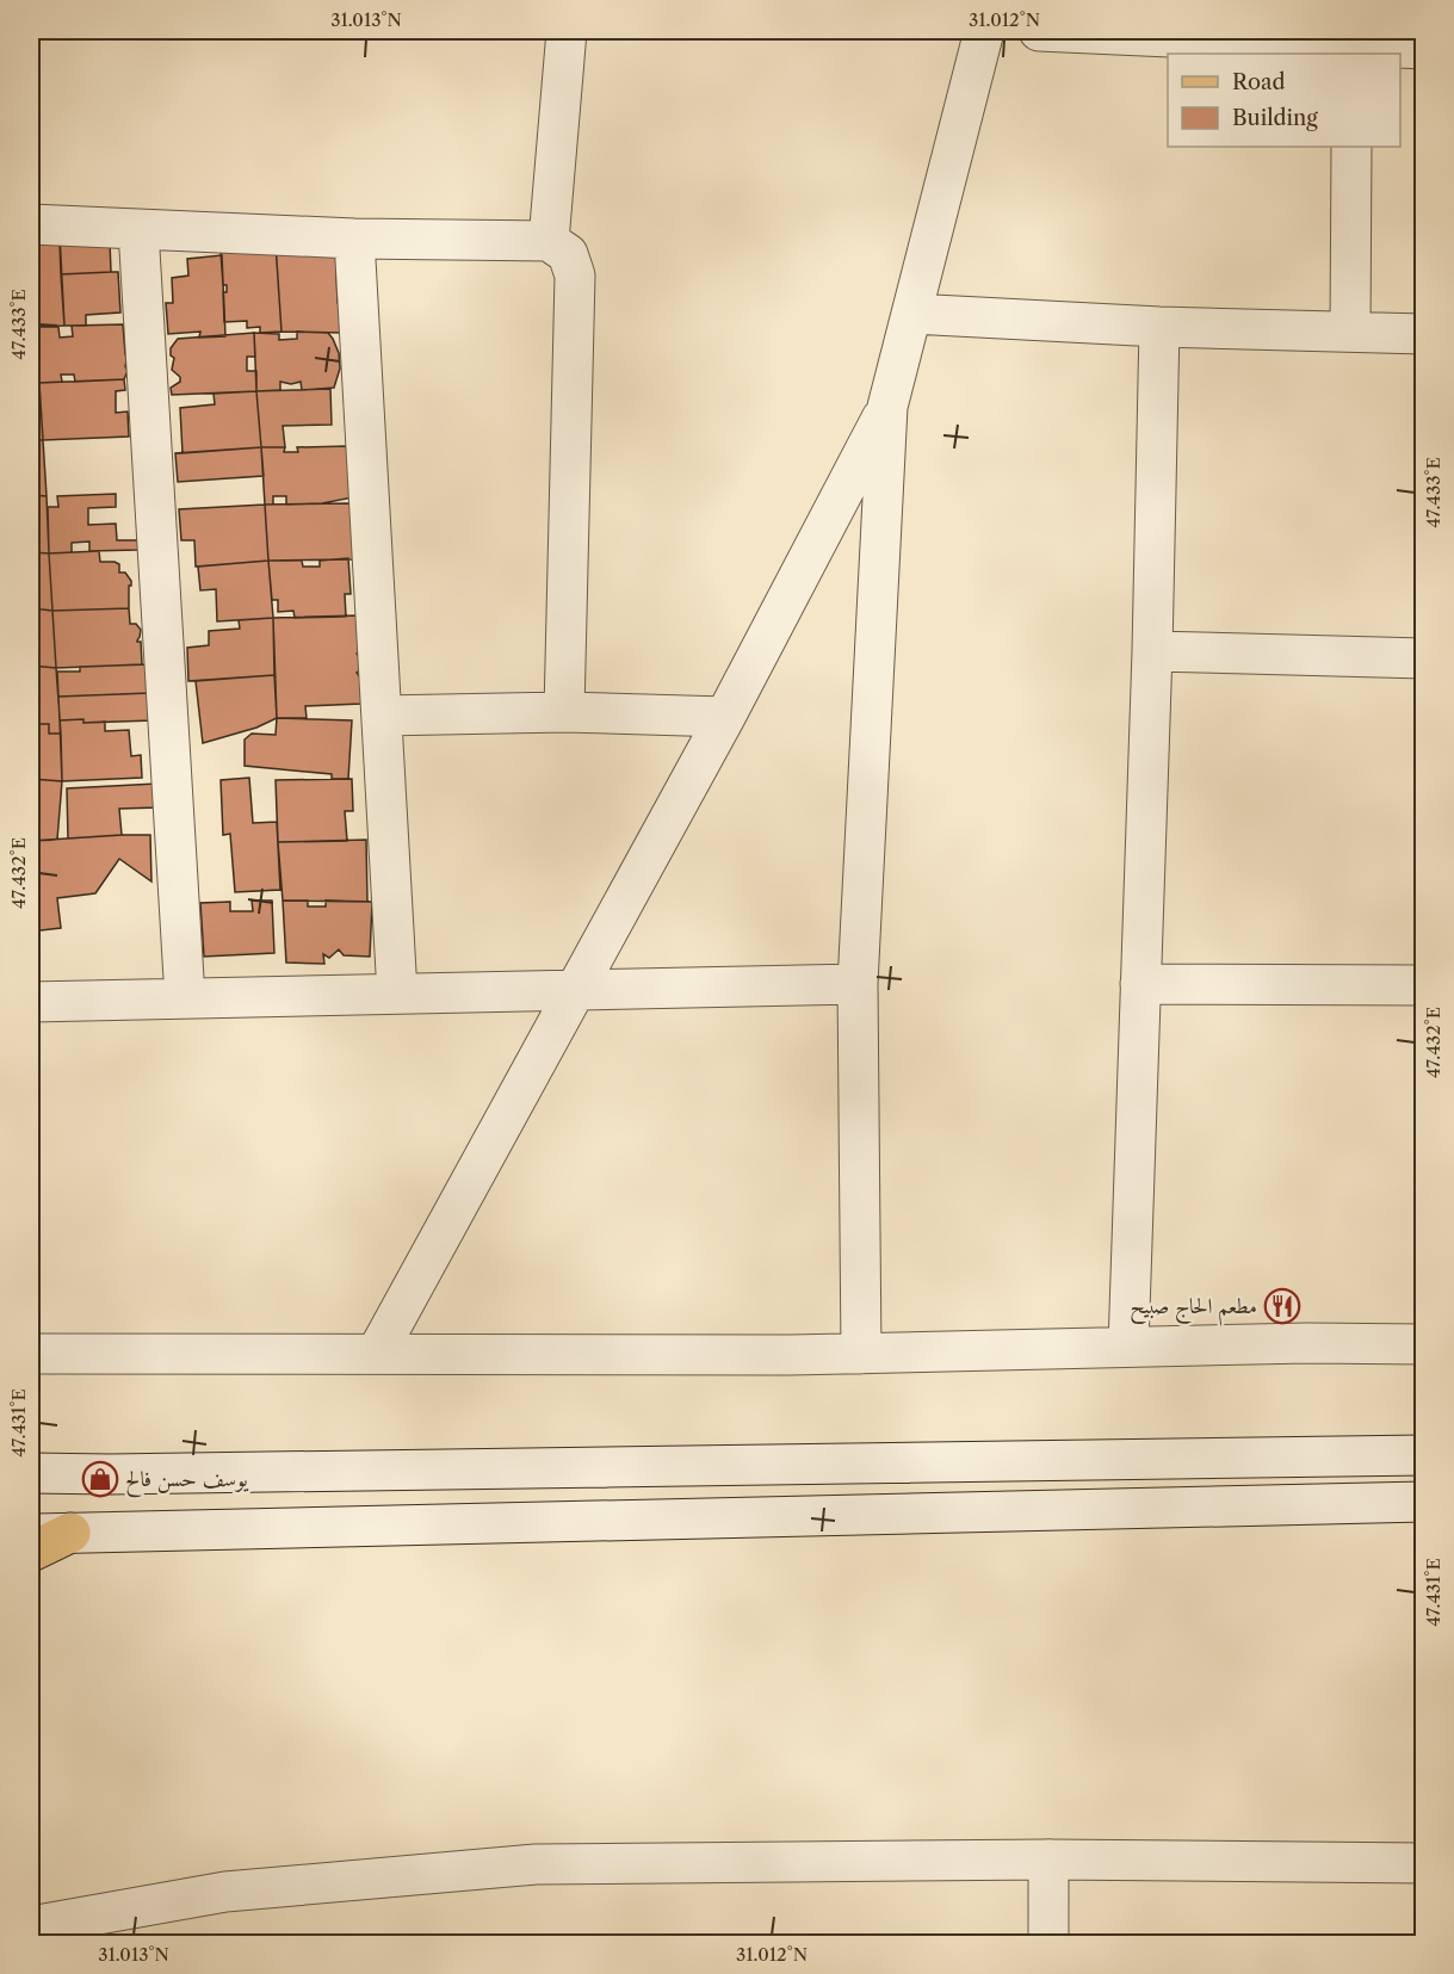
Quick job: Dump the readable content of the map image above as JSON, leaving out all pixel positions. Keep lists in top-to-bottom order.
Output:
{
  "places": {
    "restaurant": ["مطعم الحاج صبيح"],
    "shop": ["يوسف حسن فالح"]
  },
  "legend": ["Road", "Building"],
  "coordinates": [
    "31.013°N",
    "31.012°N",
    "47.433°E",
    "47.432°E",
    "47.431°E"
  ]
}
